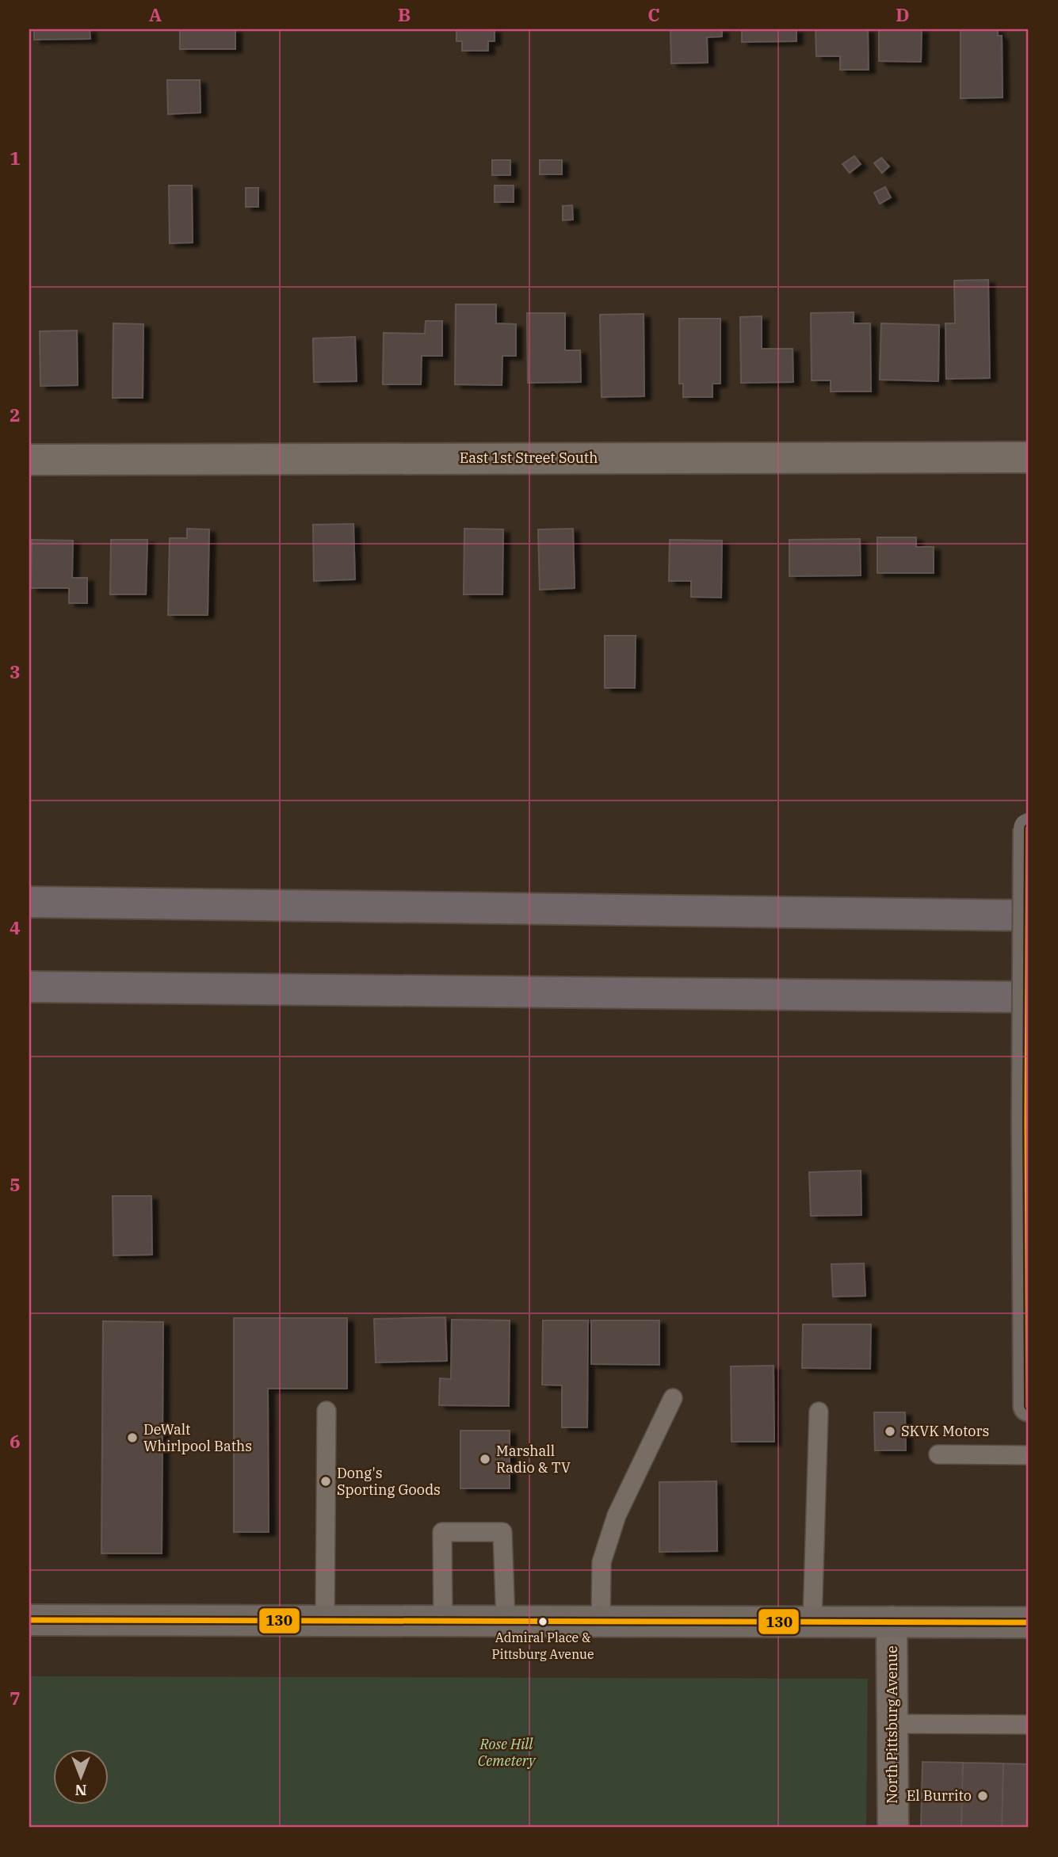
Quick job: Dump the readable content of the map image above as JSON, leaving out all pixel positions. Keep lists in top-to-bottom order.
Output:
{
  "streets": {
    "street": ["East 1st Street South", "North Pittsburg Avenue"]
  },
  "parks": ["Rose Hill Cemetery"],
  "places": [
    "SKVK Motors",
    "DeWalt Whirlpool Baths",
    "Marshall Radio & TV",
    "Dong's Sporting Goods",
    "Admiral Place & Pittsburg Avenue",
    "El Burrito"
  ],
  "lines": ["transit line 130"],
  "north": "bottom",
  "grid": {
    "columns": [
      "A",
      "B",
      "C",
      "D"
    ],
    "rows": [
      "1",
      "2",
      "3",
      "4",
      "5",
      "6",
      "7"
    ]
  }
}
